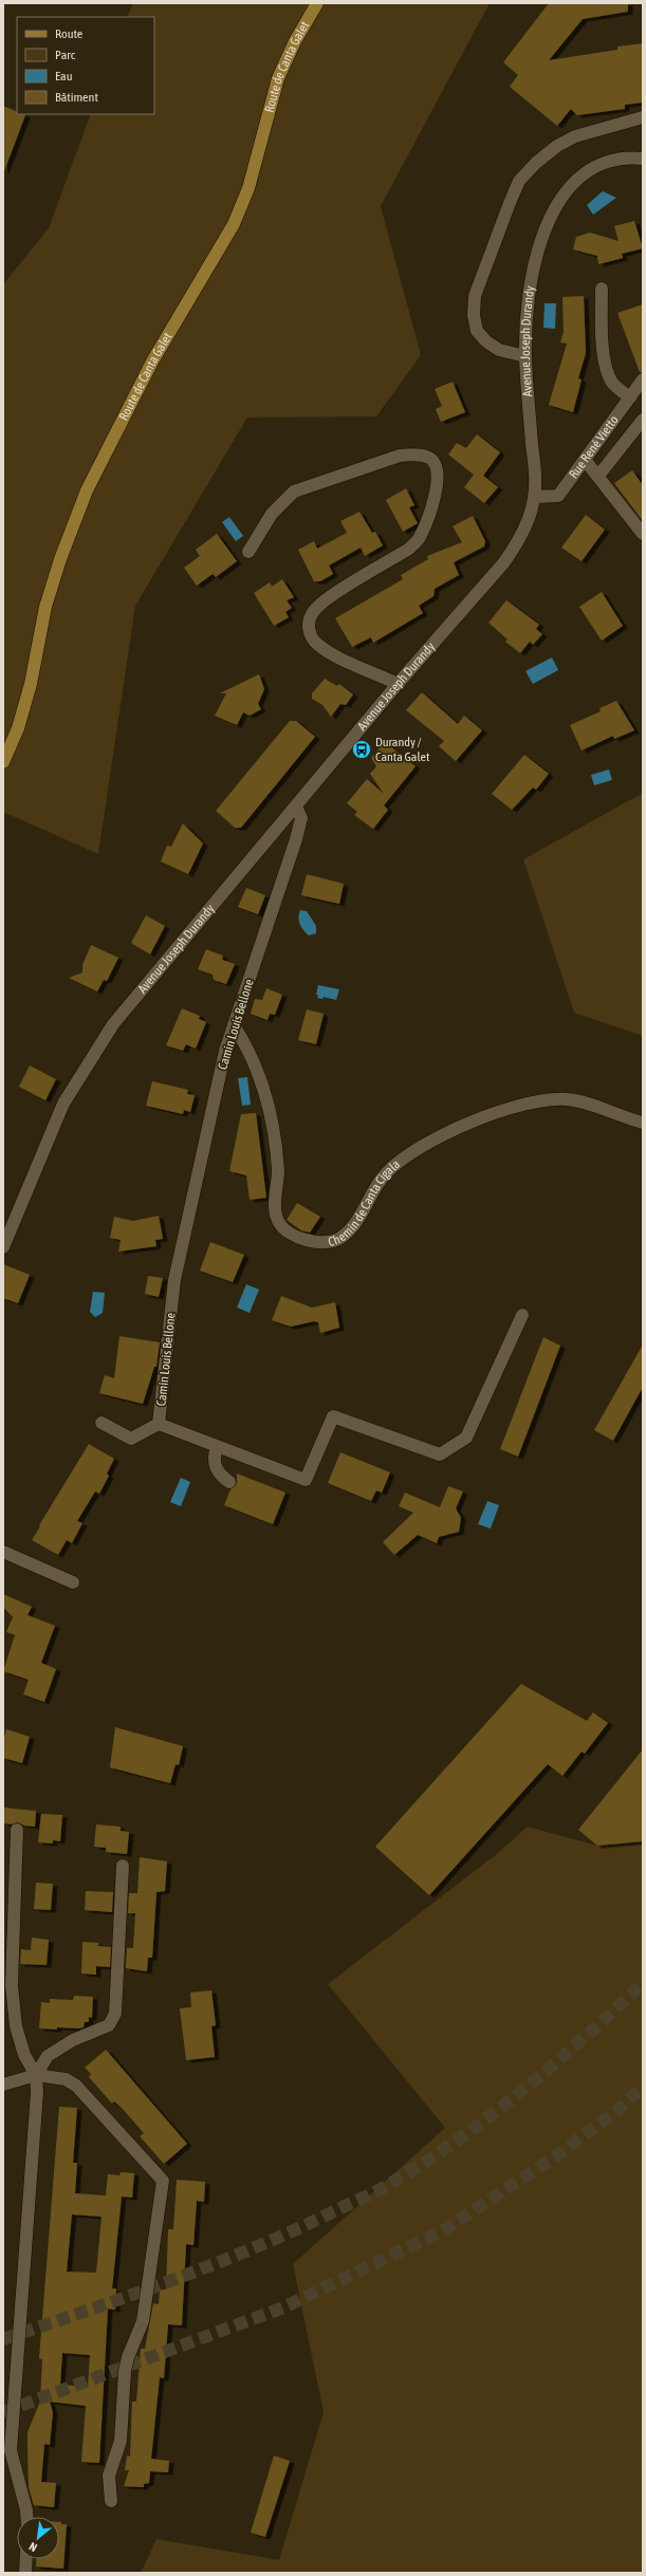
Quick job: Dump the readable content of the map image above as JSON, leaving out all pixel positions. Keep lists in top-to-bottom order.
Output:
{
  "streets": {
    "main road": ["Route de Canta Galet"],
    "street": [
      "Avenue Joseph Durandy",
      "Rue René Vietto",
      "Camin Louis Bellone",
      "Chemin de Canta Cigala"
    ]
  },
  "crossings": [
    ["Avenue Joseph Durandy", "Rue René Vietto"],
    ["Avenue Joseph Durandy", "Camin Louis Bellone"],
    ["Camin Louis Bellone", "Chemin de Canta Cigala"]
  ],
  "places": {
    "bus stop": ["Durandy / Canta Galet"]
  },
  "legend": [
    "Route",
    "Parc",
    "Eau",
    "Bâtiment"
  ],
  "north": "bottom left"
}
